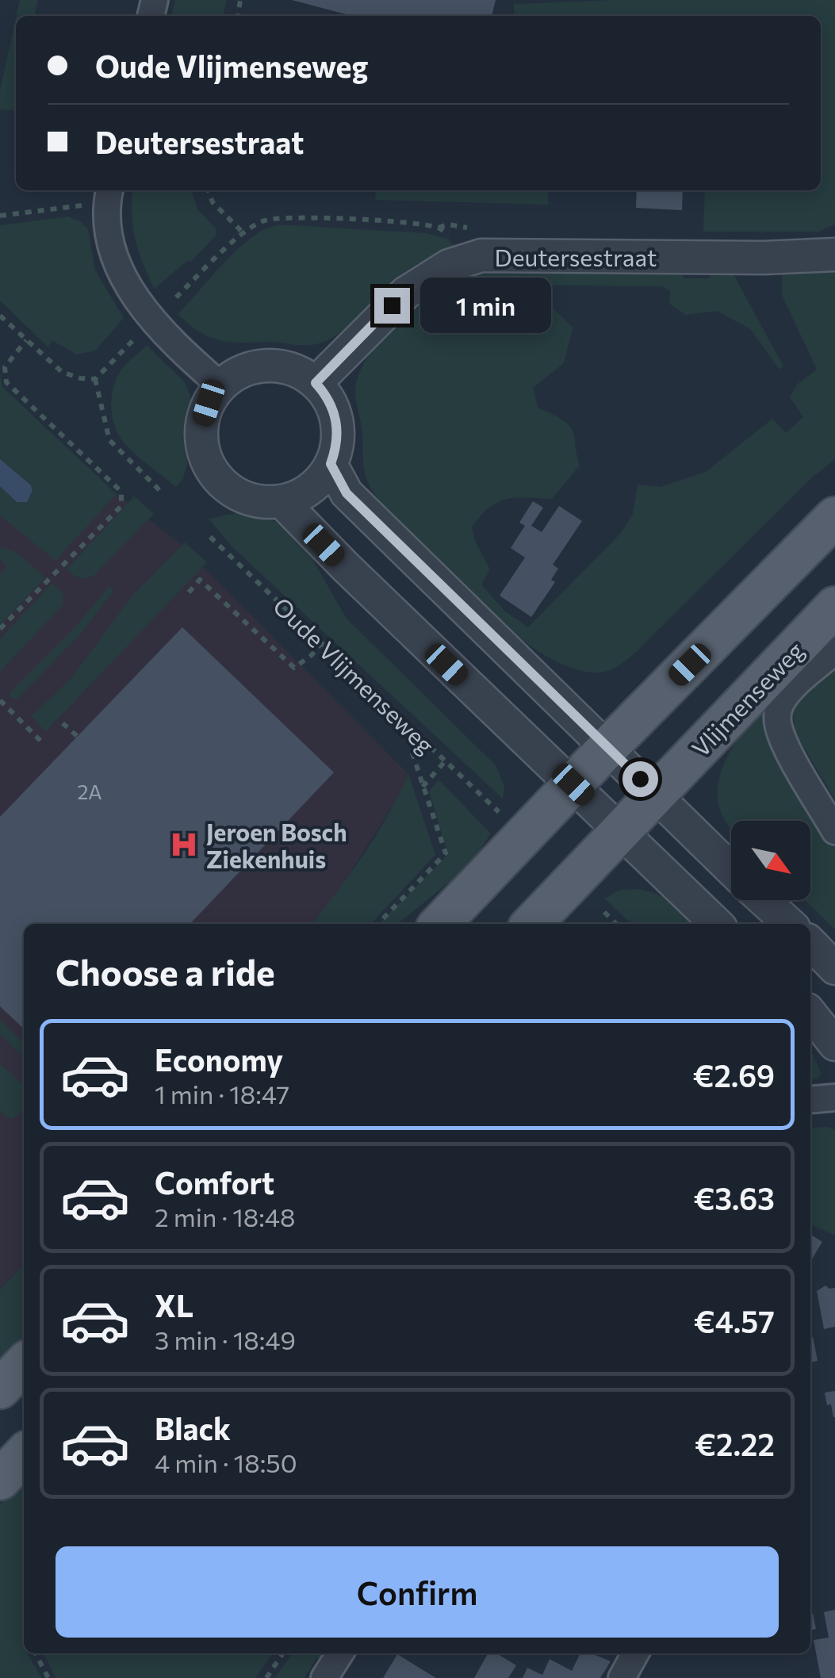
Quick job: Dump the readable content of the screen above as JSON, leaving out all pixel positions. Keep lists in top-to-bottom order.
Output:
{
  "streets": {
    "main road": ["Vlijmenseweg"],
    "street": ["Deutersestraat"],
    "path": ["Oude Vlijmenseweg"]
  },
  "places": {
    "hospital": ["Jeroen Bosch Ziekenhuis"]
  },
  "house_numbers": ["2A"],
  "north": "bottom right",
  "page": {
    "banner": ["Oude Vlijmenseweg", "Deutersestraat"],
    "bubble": "1 min",
    "heading": "Choose a ride",
    "list": [
      {
        "name": "Economy",
        "note": "1 min · 18:47",
        "value": "€2.69"
      },
      {
        "name": "Comfort",
        "note": "2 min · 18:48",
        "value": "€3.63"
      },
      {
        "name": "XL",
        "note": "3 min · 18:49",
        "value": "€4.57"
      },
      {
        "name": "Black",
        "note": "4 min · 18:50",
        "value": "€2.22"
      }
    ],
    "buttons": "Confirm"
  }
}
